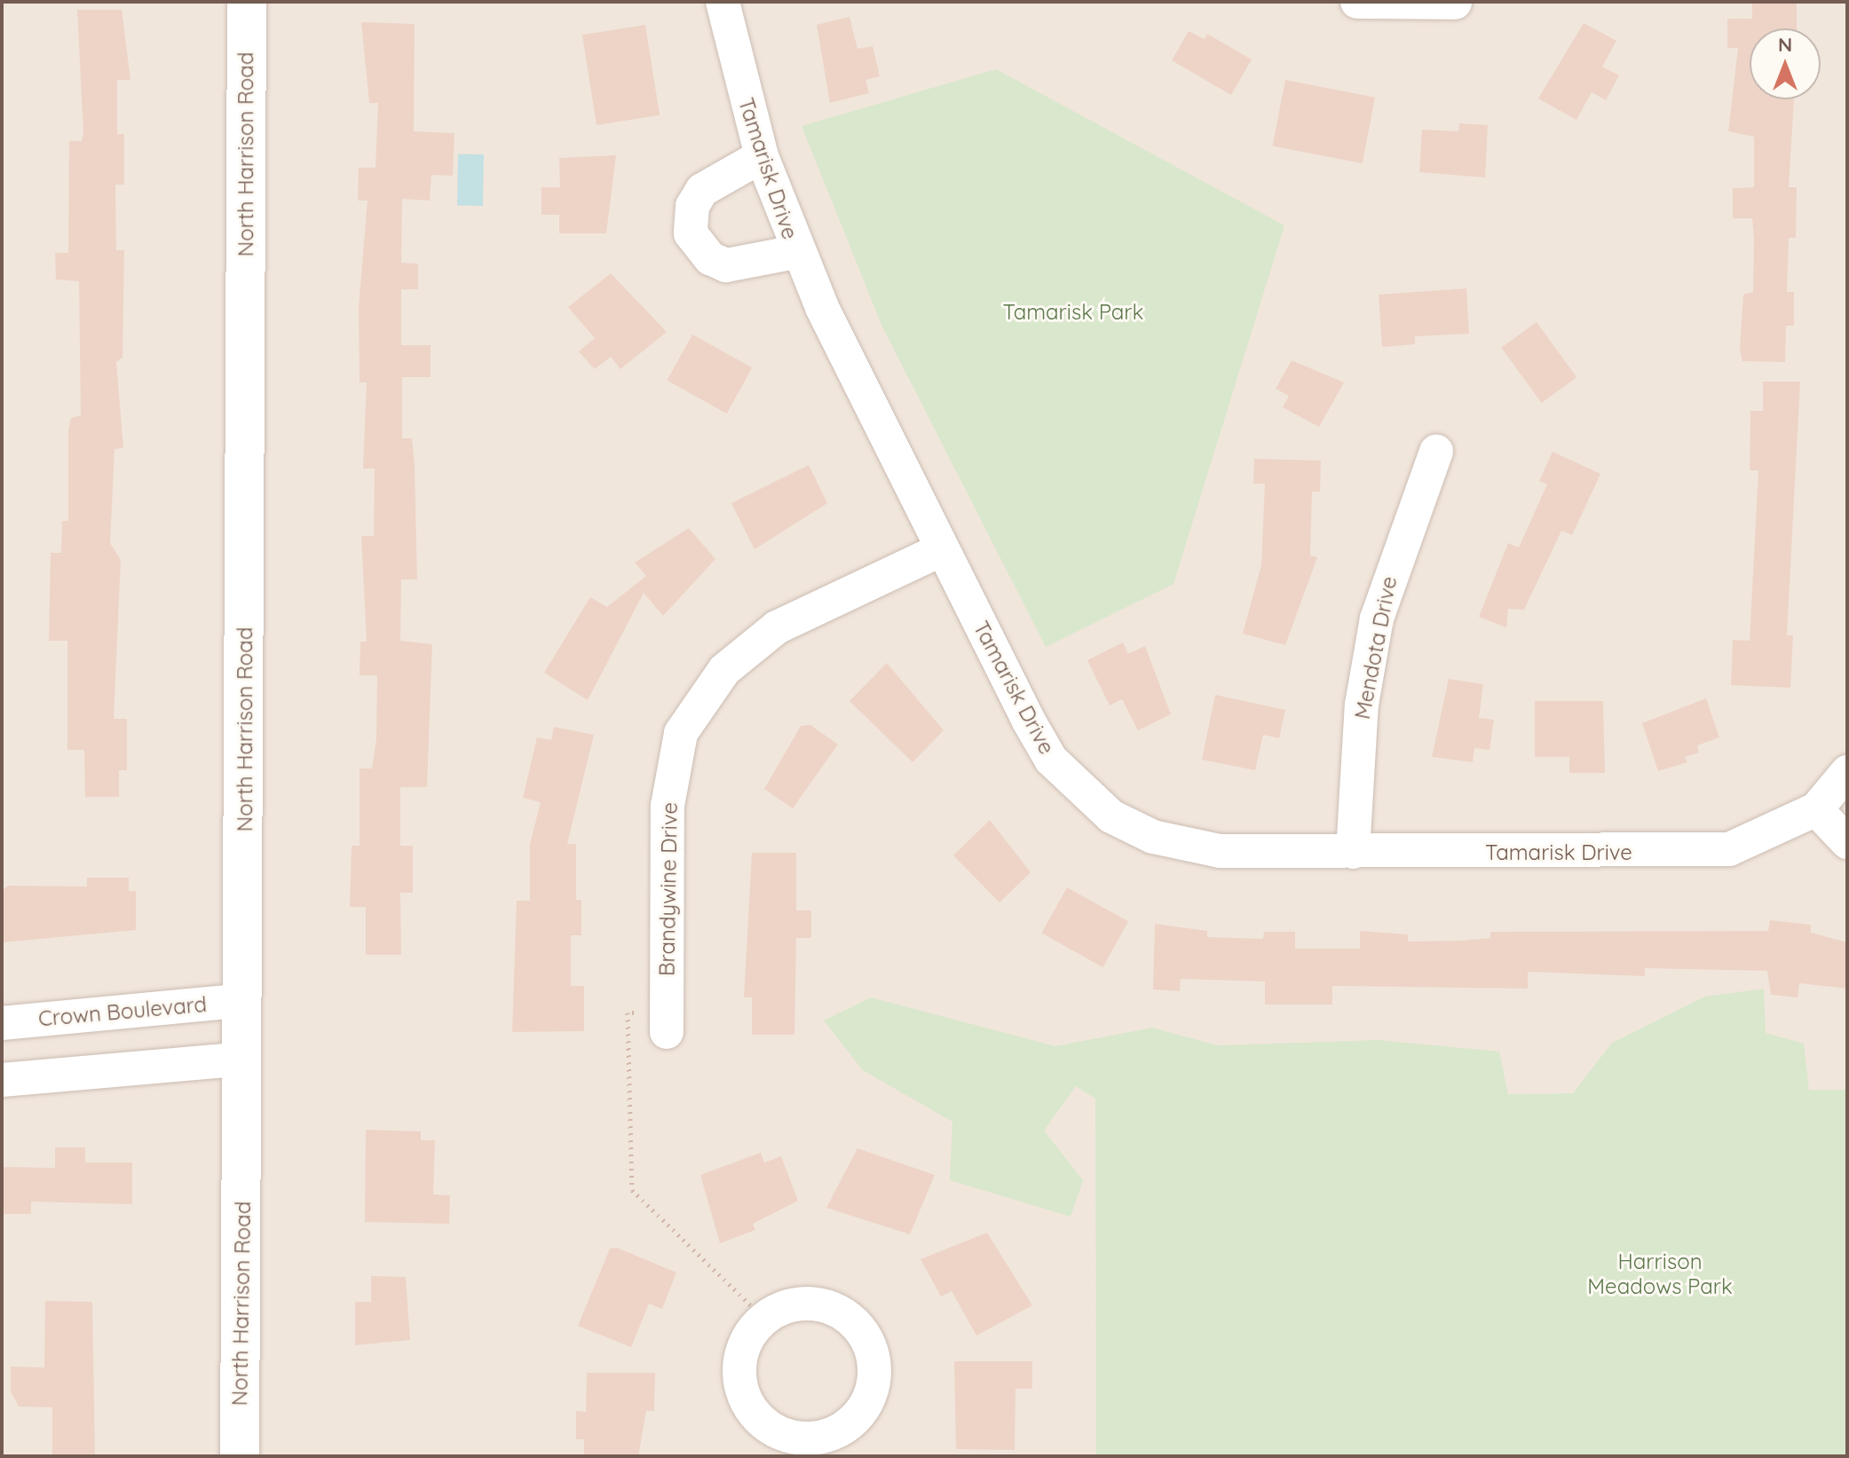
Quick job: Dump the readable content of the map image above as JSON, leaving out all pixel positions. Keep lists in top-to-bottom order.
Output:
{
  "streets": {
    "street": [
      "North Harrison Road",
      "Tamarisk Drive",
      "Mendota Drive",
      "Brandywine Drive",
      "Crown Boulevard"
    ]
  },
  "crossings": [
    ["North Harrison Road", "Crown Boulevard"],
    ["Tamarisk Drive", "Mendota Drive"],
    ["Tamarisk Drive", "Brandywine Drive"]
  ],
  "parks": ["Tamarisk Park", "Harrison Meadows Park"],
  "north": "top"
}
